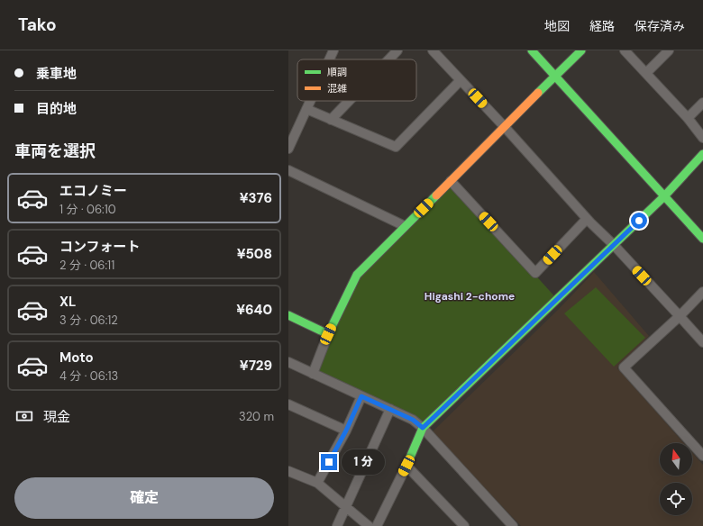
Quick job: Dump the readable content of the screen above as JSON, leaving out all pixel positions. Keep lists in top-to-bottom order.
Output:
{
  "districts": ["Higashi 2-chome"],
  "legend": ["順調", "混雑"],
  "north": "top",
  "page": {
    "header": "Tako",
    "nav": ["地図", "経路", "保存済み"],
    "banner": ["乗車地", "目的地"],
    "heading": "車両を選択",
    "list": [
      {
        "name": "エコノミー",
        "note": "1 分 · 06:10",
        "value": "¥376"
      },
      {
        "name": "コンフォート",
        "note": "2 分 · 06:11",
        "value": "¥508"
      },
      {
        "name": "XL",
        "note": "3 分 · 06:12",
        "value": "¥640"
      },
      {
        "name": "Moto",
        "note": "4 分 · 06:13",
        "value": "¥729"
      }
    ],
    "pay": ["現金", "320 m"],
    "bubble": "1 分",
    "buttons": "確定"
  }
}
